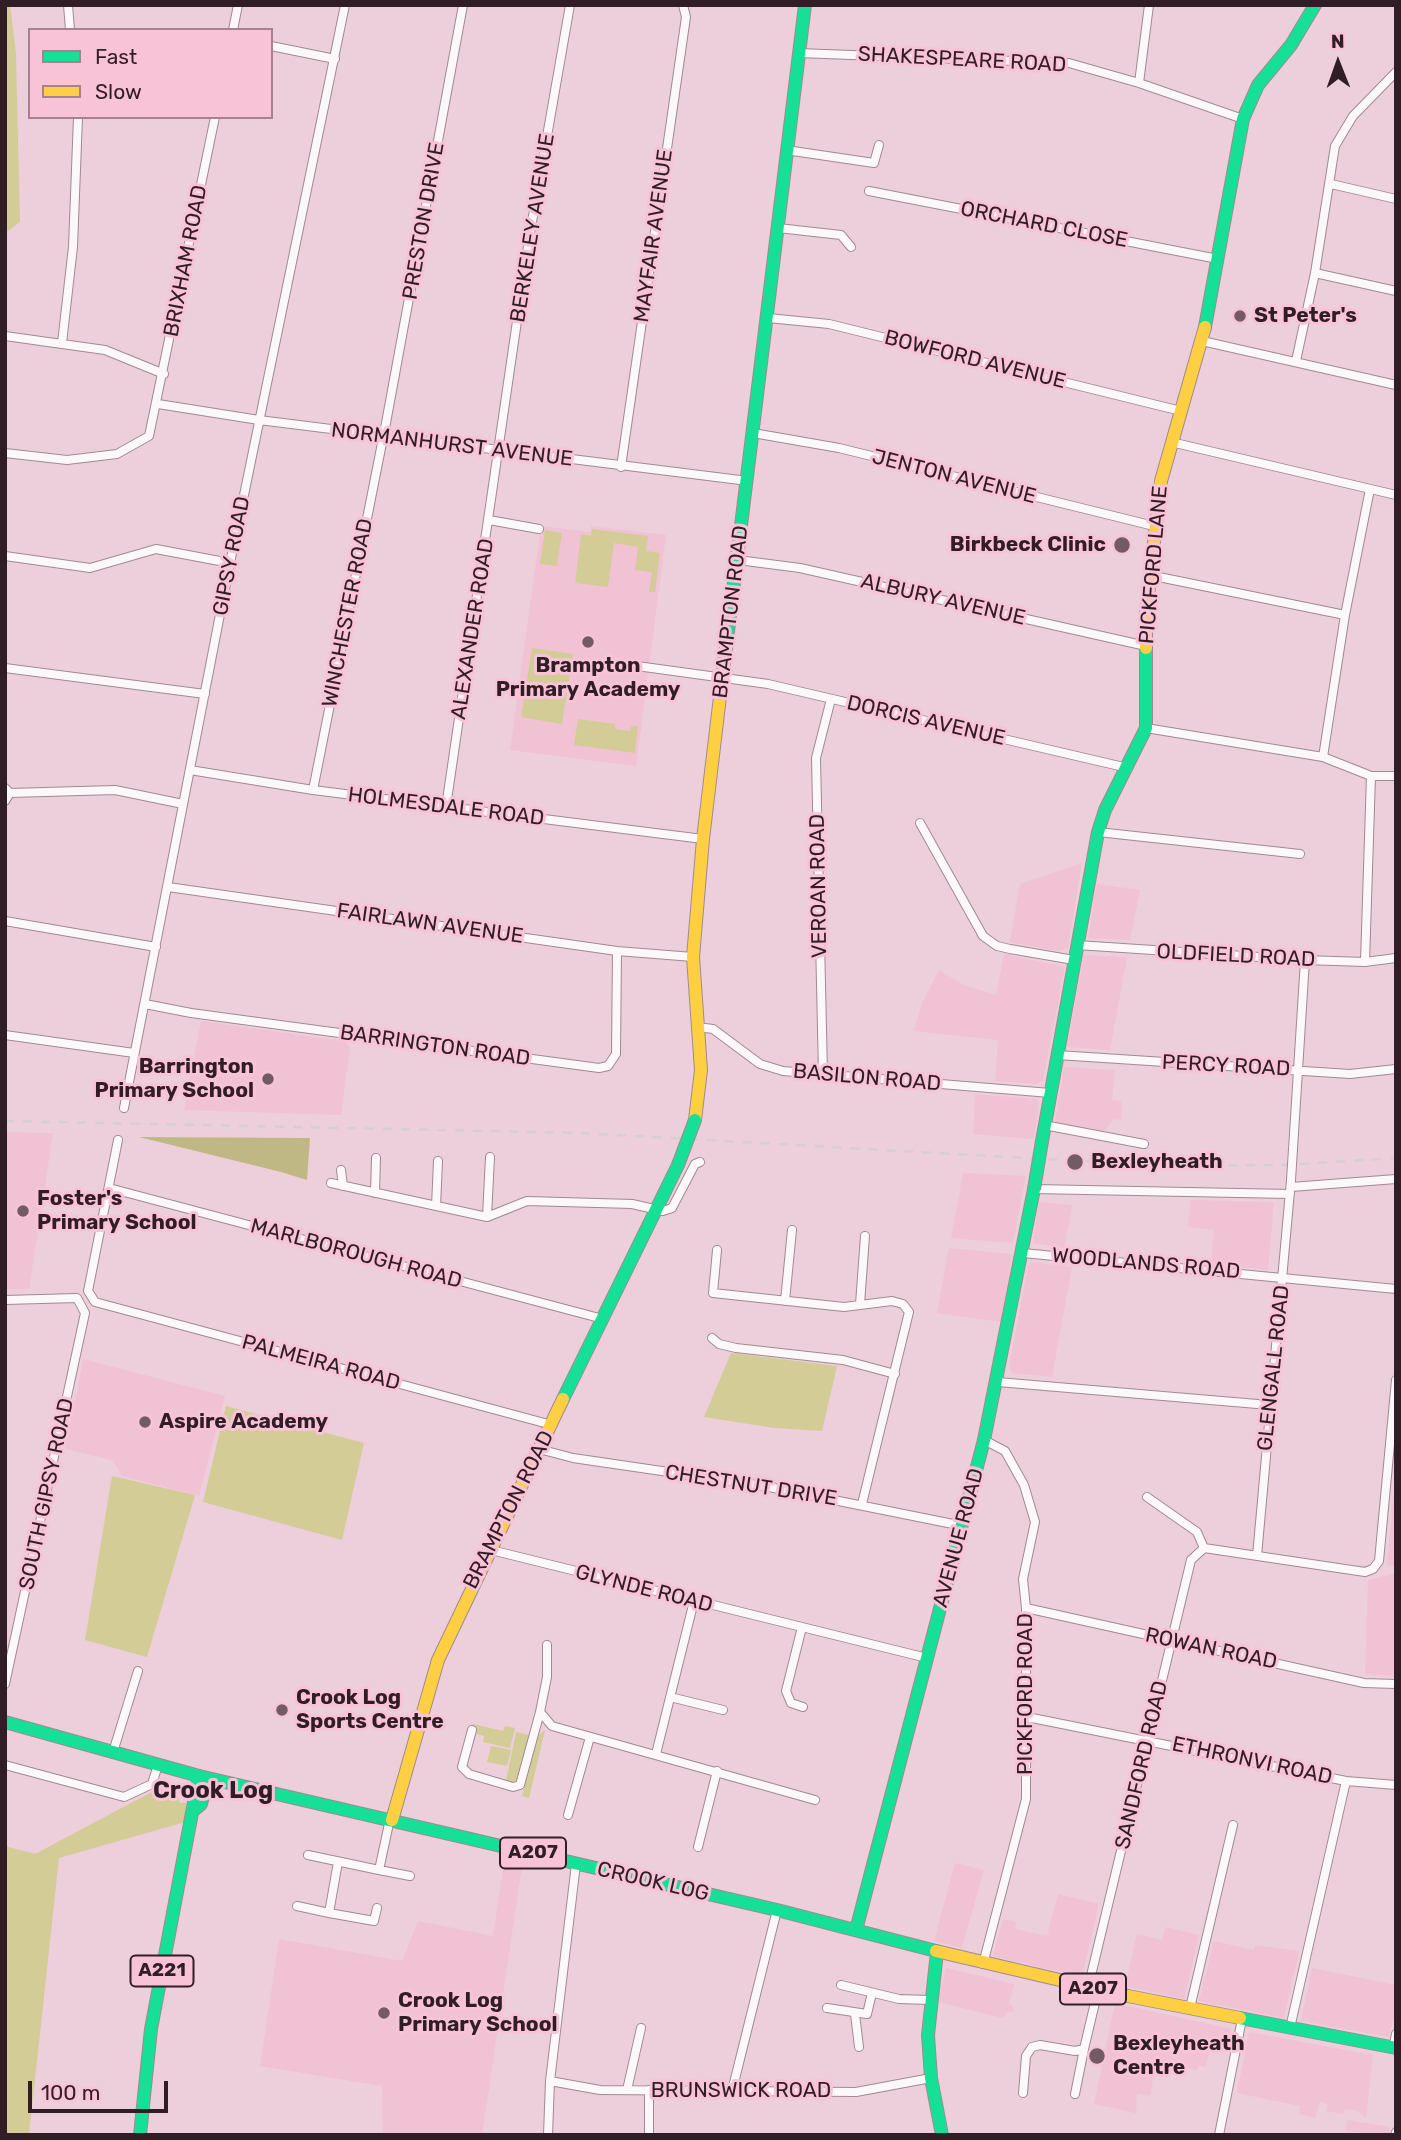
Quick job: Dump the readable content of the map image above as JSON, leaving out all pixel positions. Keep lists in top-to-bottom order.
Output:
{
  "streets": {
    "street": [
      "SHAKESPEARE ROAD",
      "PRESTON DRIVE",
      "ORCHARD CLOSE",
      "BERKELEY AVENUE",
      "MAYFAIR AVENUE",
      "BRIXHAM ROAD",
      "BOWFORD AVENUE",
      "NORMANHURST AVENUE",
      "JENTON AVENUE",
      "GIPSY ROAD",
      "PICKFORD LANE",
      "ALBURY AVENUE",
      "BRAMPTON ROAD",
      "WINCHESTER ROAD",
      "ALEXANDER ROAD",
      "DORCIS AVENUE",
      "HOLMESDALE ROAD",
      "VEROAN ROAD",
      "FAIRLAWN AVENUE",
      "OLDFIELD ROAD",
      "BARRINGTON ROAD",
      "PERCY ROAD",
      "BASILON ROAD",
      "MARLBOROUGH ROAD",
      "WOODLANDS ROAD",
      "PALMEIRA ROAD",
      "GLENGALL ROAD",
      "CHESTNUT DRIVE",
      "SOUTH GIPSY ROAD",
      "AVENUE ROAD",
      "GLYNDE ROAD",
      "ROWAN ROAD",
      "PICKFORD ROAD",
      "ETHRONVI ROAD",
      "SANDFORD ROAD",
      "A207",
      "CROOK LOG",
      "A221",
      "BRUNSWICK ROAD"
    ]
  },
  "crossings": [
    ["SHAKESPEARE ROAD", "PICKFORD LANE"],
    ["SHAKESPEARE ROAD", "BRAMPTON ROAD"],
    ["PRESTON DRIVE", "NORMANHURST AVENUE"],
    ["PRESTON DRIVE", "WINCHESTER ROAD"],
    ["ORCHARD CLOSE", "PICKFORD LANE"],
    ["BERKELEY AVENUE", "NORMANHURST AVENUE"],
    ["BERKELEY AVENUE", "ALEXANDER ROAD"],
    ["MAYFAIR AVENUE", "NORMANHURST AVENUE"],
    ["BRIXHAM ROAD", "NORMANHURST AVENUE"],
    ["BOWFORD AVENUE", "PICKFORD LANE"],
    ["BOWFORD AVENUE", "BRAMPTON ROAD"],
    ["NORMANHURST AVENUE", "GIPSY ROAD"],
    ["NORMANHURST AVENUE", "BRAMPTON ROAD"],
    ["NORMANHURST AVENUE", "WINCHESTER ROAD"],
    ["NORMANHURST AVENUE", "ALEXANDER ROAD"],
    ["JENTON AVENUE", "PICKFORD LANE"],
    ["JENTON AVENUE", "BRAMPTON ROAD"],
    ["GIPSY ROAD", "HOLMESDALE ROAD"],
    ["GIPSY ROAD", "FAIRLAWN AVENUE"],
    ["GIPSY ROAD", "BARRINGTON ROAD"],
    ["PICKFORD LANE", "ALBURY AVENUE"],
    ["PICKFORD LANE", "DORCIS AVENUE"],
    ["PICKFORD LANE", "OLDFIELD ROAD"],
    ["PICKFORD LANE", "PERCY ROAD"],
    ["PICKFORD LANE", "BASILON ROAD"],
    ["PICKFORD LANE", "AVENUE ROAD"],
    ["ALBURY AVENUE", "BRAMPTON ROAD"],
    ["BRAMPTON ROAD", "DORCIS AVENUE"],
    ["BRAMPTON ROAD", "HOLMESDALE ROAD"],
    ["BRAMPTON ROAD", "FAIRLAWN AVENUE"],
    ["BRAMPTON ROAD", "BASILON ROAD"],
    ["BRAMPTON ROAD", "MARLBOROUGH ROAD"],
    ["BRAMPTON ROAD", "PALMEIRA ROAD"],
    ["BRAMPTON ROAD", "CHESTNUT DRIVE"],
    ["BRAMPTON ROAD", "GLYNDE ROAD"],
    ["BRAMPTON ROAD", "CROOK LOG"],
    ["WINCHESTER ROAD", "HOLMESDALE ROAD"],
    ["ALEXANDER ROAD", "HOLMESDALE ROAD"],
    ["DORCIS AVENUE", "VEROAN ROAD"],
    ["VEROAN ROAD", "BASILON ROAD"],
    ["FAIRLAWN AVENUE", "BARRINGTON ROAD"],
    ["OLDFIELD ROAD", "GLENGALL ROAD"],
    ["PERCY ROAD", "GLENGALL ROAD"],
    ["MARLBOROUGH ROAD", "PALMEIRA ROAD"],
    ["WOODLANDS ROAD", "GLENGALL ROAD"],
    ["WOODLANDS ROAD", "AVENUE ROAD"],
    ["CHESTNUT DRIVE", "AVENUE ROAD"],
    ["AVENUE ROAD", "GLYNDE ROAD"],
    ["AVENUE ROAD", "PICKFORD ROAD"],
    ["AVENUE ROAD", "CROOK LOG"],
    ["ROWAN ROAD", "PICKFORD ROAD"],
    ["ROWAN ROAD", "SANDFORD ROAD"],
    ["PICKFORD ROAD", "ETHRONVI ROAD"],
    ["PICKFORD ROAD", "A207"],
    ["PICKFORD ROAD", "CROOK LOG"],
    ["ETHRONVI ROAD", "SANDFORD ROAD"],
    ["SANDFORD ROAD", "A207"],
    ["A207", "CROOK LOG"],
    ["A207", "A221"],
    ["CROOK LOG", "A221"]
  ],
  "districts": ["Crook Log"],
  "places": [
    "St Peter's",
    "Birkbeck Clinic",
    "Brampton Primary Academy",
    "Barrington Primary School",
    "Bexleyheath",
    "Foster's Primary School",
    "Aspire Academy",
    "Crook Log Sports Centre",
    "Crook Log Primary School",
    "Bexleyheath Centre"
  ],
  "legend": ["Fast", "Slow"],
  "scale_bar": "100 m",
  "north": "top"
}
